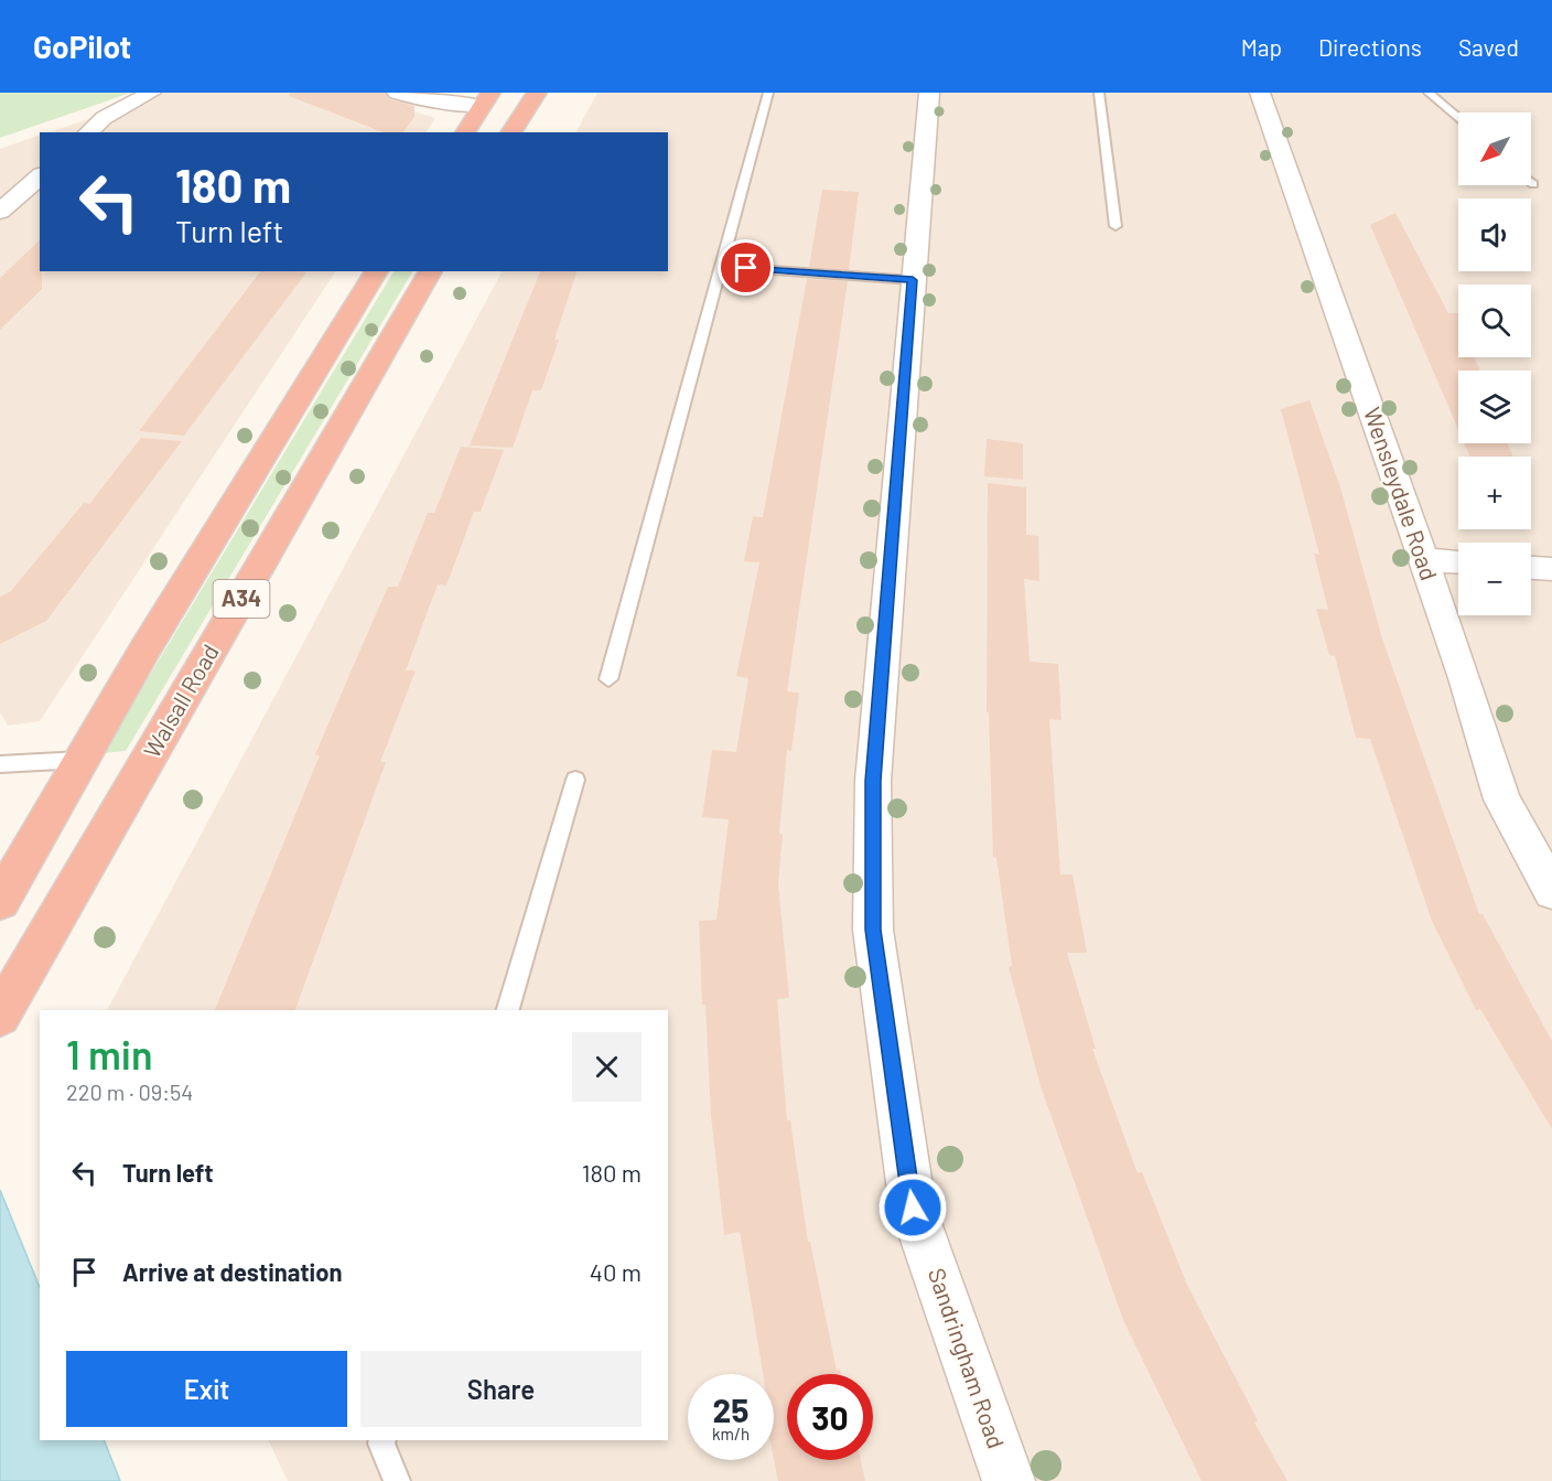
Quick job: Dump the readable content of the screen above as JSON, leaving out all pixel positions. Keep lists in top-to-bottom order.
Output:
{
  "streets": {
    "highway": ["A34", "Walsall Road"],
    "street": ["Wensleydale Road", "Sandringham Road"]
  },
  "north": "bottom left",
  "page": {
    "header": "GoPilot",
    "nav": ["Map", "Directions", "Saved"],
    "map_buttons": ["+", "−"],
    "turn": ["180 m", "Turn left"],
    "heading": ["1 min", "220 m · 09:54"],
    "list": [
      {
        "name": "Turn left",
        "value": "180 m"
      },
      {
        "name": "Arrive at destination",
        "value": "40 m"
      }
    ],
    "buttons": ["Exit", "Share"],
    "speed": "25 km/h",
    "limit": "30"
  }
}
